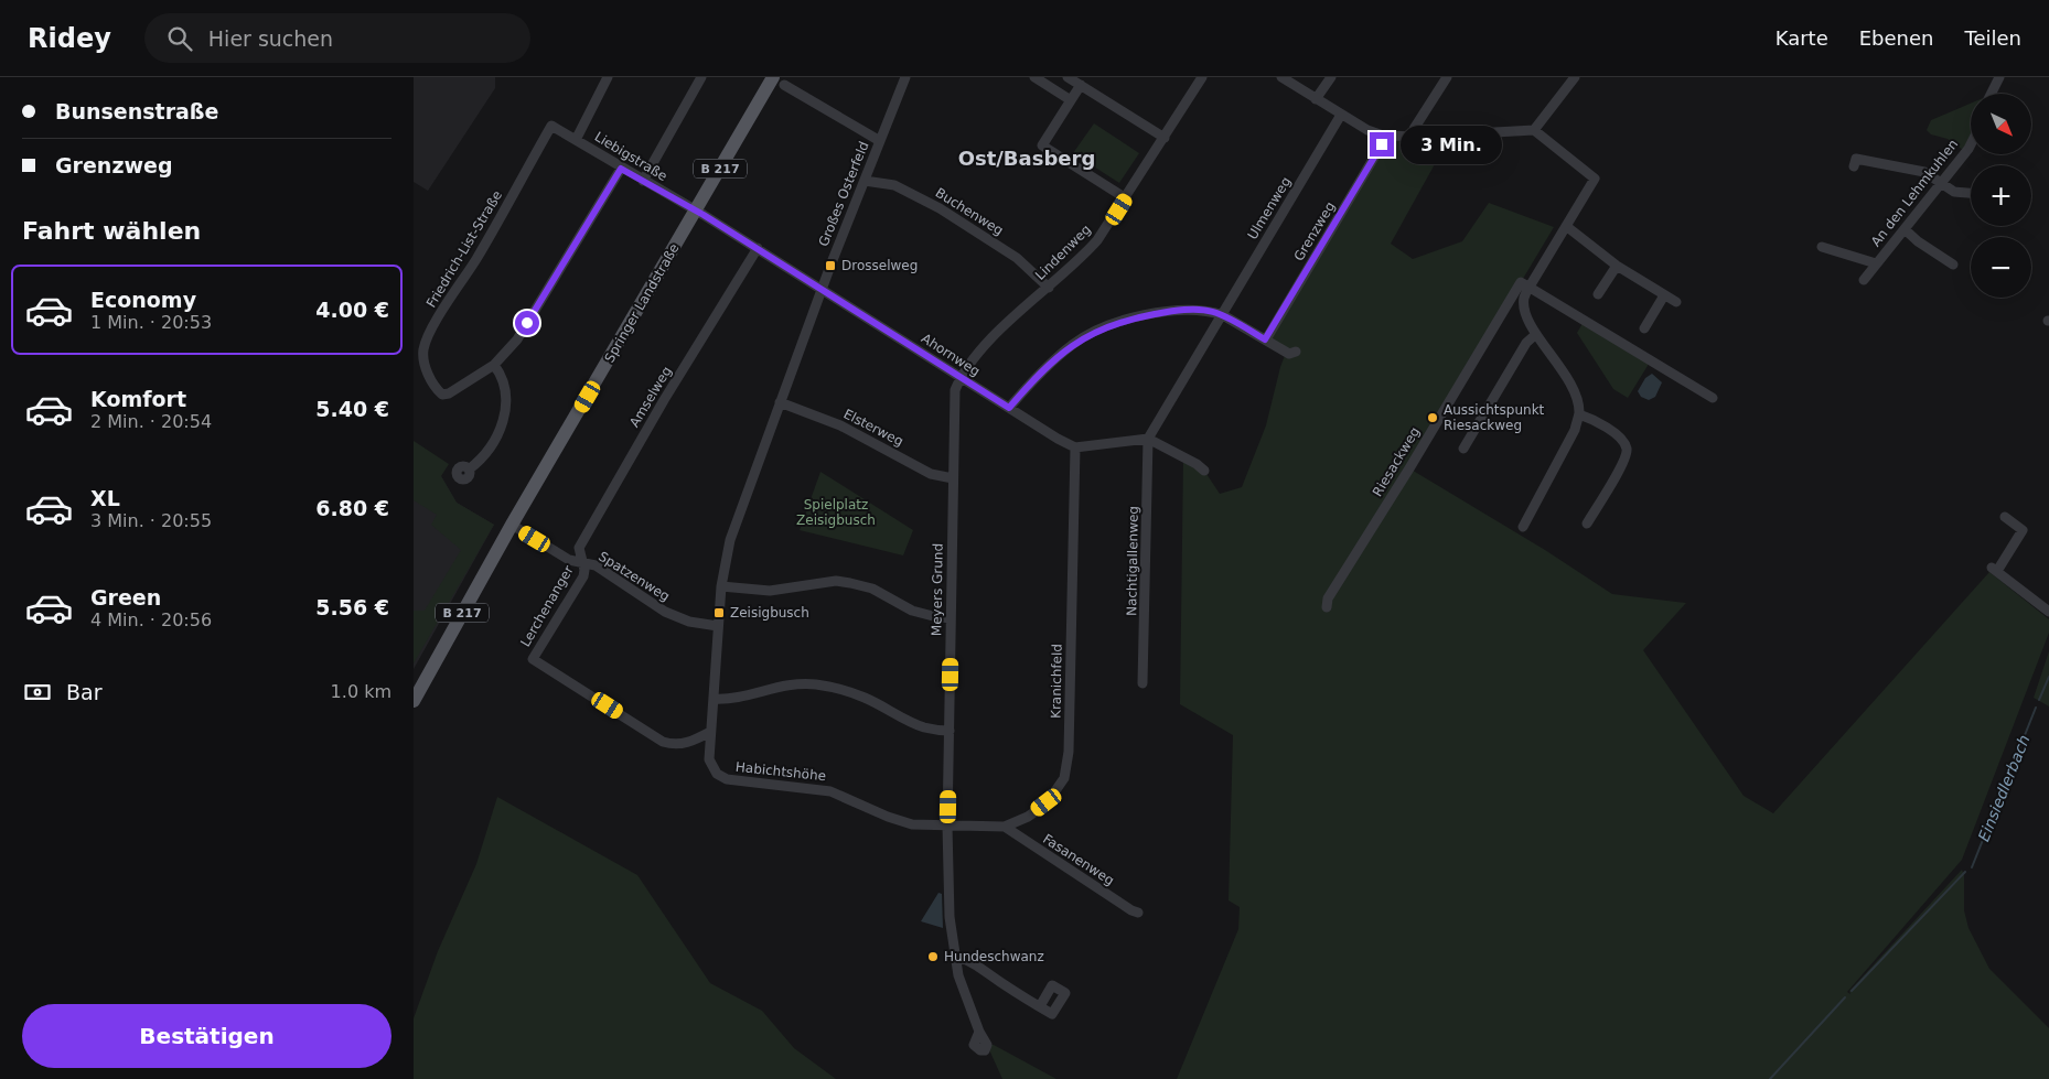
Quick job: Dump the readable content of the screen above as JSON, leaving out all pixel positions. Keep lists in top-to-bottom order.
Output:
{
  "streets": {
    "main road": ["B 217", "Springer Landstraße"],
    "street": [
      "Liebigstraße",
      "An den Lehmkuhlen",
      "Großes Osterfeld",
      "Ulmenweg",
      "Buchenweg",
      "Grenzweg",
      "Friedrich-List-Straße",
      "Lindenweg",
      "Ahornweg",
      "Amselweg",
      "Elsterweg",
      "Riesackweg",
      "Nachtigallenweg",
      "Spatzenweg",
      "Meyers Grund",
      "Lerchenanger",
      "Kranichfeld",
      "Habichtshöhe",
      "Fasanenweg"
    ]
  },
  "crossings": [
    ["Liebigstraße", "Friedrich-List-Straße"],
    ["Liebigstraße", "Springer Landstraße"],
    ["Liebigstraße", "Ahornweg"],
    ["Großes Osterfeld", "Buchenweg"],
    ["Großes Osterfeld", "Springer Landstraße"],
    ["Großes Osterfeld", "Ahornweg"],
    ["Ulmenweg", "Nachtigallenweg"],
    ["Buchenweg", "Lindenweg"],
    ["Lindenweg", "Ahornweg"],
    ["Lindenweg", "Meyers Grund"],
    ["Springer Landstraße", "Ahornweg"],
    ["Springer Landstraße", "Spatzenweg"],
    ["Ahornweg", "Amselweg"],
    ["Ahornweg", "Meyers Grund"],
    ["Ahornweg", "Kranichfeld"],
    ["Amselweg", "Spatzenweg"],
    ["Amselweg", "Lerchenanger"],
    ["Elsterweg", "Meyers Grund"],
    ["Spatzenweg", "Lerchenanger"],
    ["Meyers Grund", "Kranichfeld"],
    ["Meyers Grund", "Habichtshöhe"],
    ["Lerchenanger", "Habichtshöhe"],
    ["Kranichfeld", "Habichtshöhe"],
    ["Kranichfeld", "Fasanenweg"]
  ],
  "districts": ["Ost/Basberg"],
  "water": ["Einsiedlerbach"],
  "parks": ["Spielplatz Zeisigbusch"],
  "places": {
    "transit": ["Drosselweg", "Zeisigbusch"],
    "other": ["Aussichtspunkt Riesackweg", "Hundeschwanz"]
  },
  "north": "bottom right",
  "page": {
    "header": "Ridey",
    "search": "Hier suchen",
    "nav": ["Karte", "Ebenen", "Teilen"],
    "banner": ["Bunsenstraße", "Grenzweg"],
    "map_buttons": ["+", "−"],
    "bubble": "3 Min.",
    "heading": "Fahrt wählen",
    "list": [
      {
        "name": "Economy",
        "note": "1 Min. · 20:53",
        "value": "4.00 €"
      },
      {
        "name": "Komfort",
        "note": "2 Min. · 20:54",
        "value": "5.40 €"
      },
      {
        "name": "XL",
        "note": "3 Min. · 20:55",
        "value": "6.80 €"
      },
      {
        "name": "Green",
        "note": "4 Min. · 20:56",
        "value": "5.56 €"
      }
    ],
    "pay": ["Bar", "1.0 km"],
    "buttons": "Bestätigen"
  }
}
